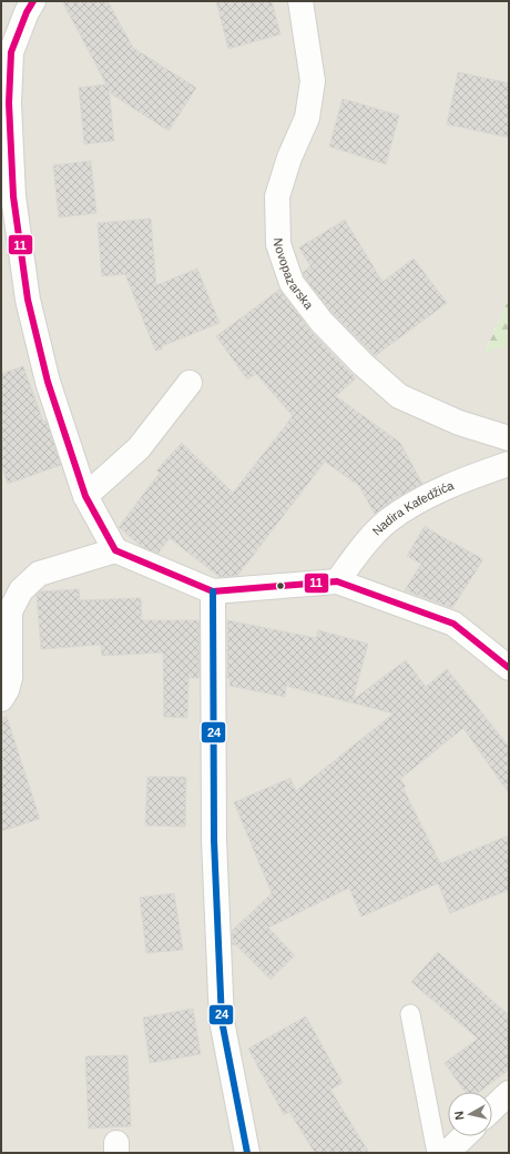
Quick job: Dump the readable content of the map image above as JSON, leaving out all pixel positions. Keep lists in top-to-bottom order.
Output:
{
  "streets": {
    "street": ["Novopazarska", "Nadira Kafedžića"]
  },
  "lines": ["transit line 11", "transit line 24"],
  "north": "left"
}
